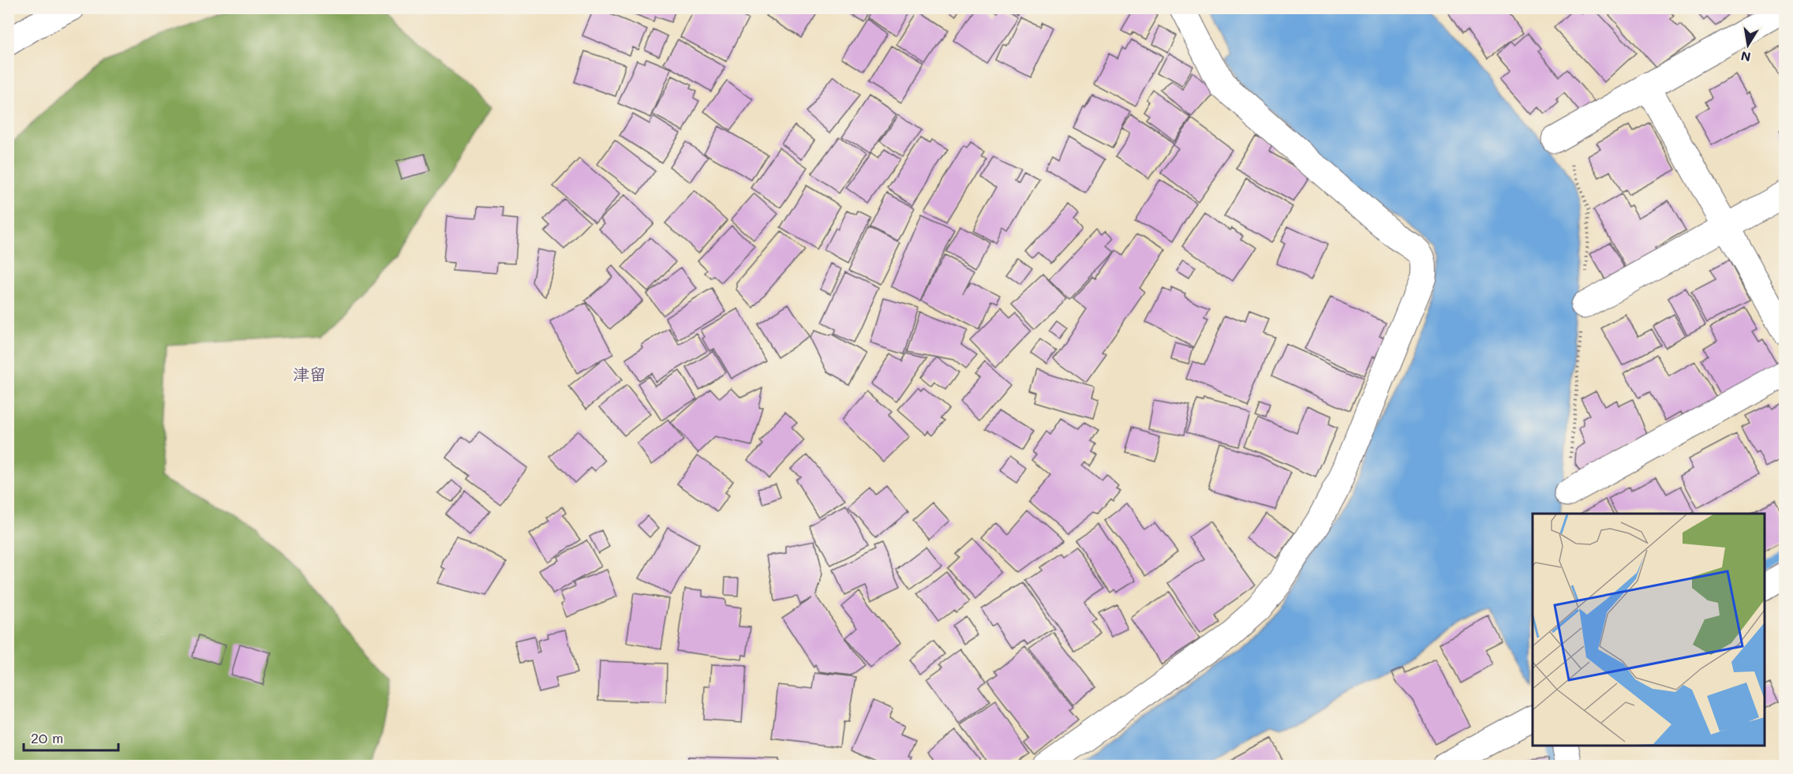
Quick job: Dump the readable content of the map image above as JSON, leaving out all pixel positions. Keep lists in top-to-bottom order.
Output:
{
  "districts": ["津留"],
  "scale_bar": "20 m",
  "north": "bottom"
}
